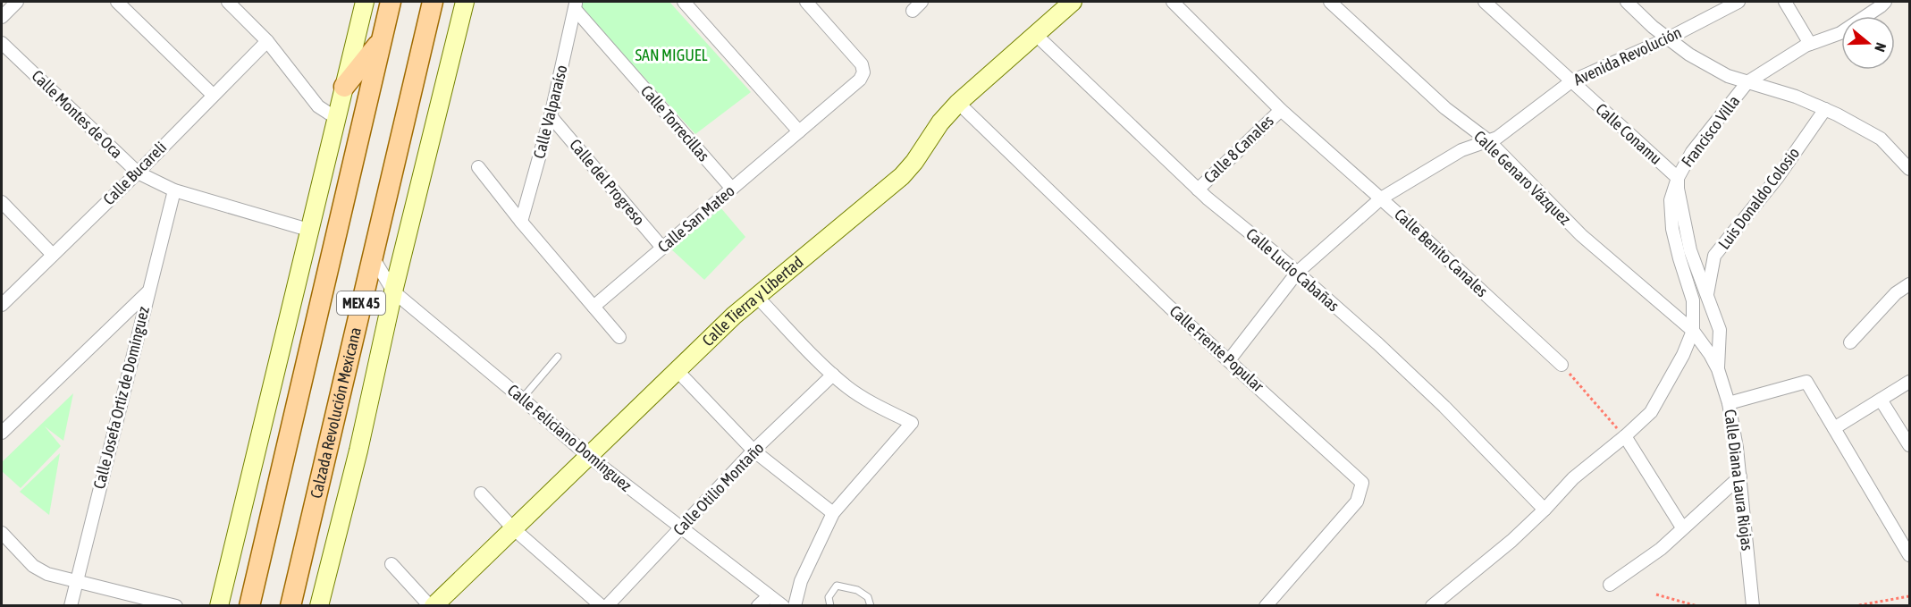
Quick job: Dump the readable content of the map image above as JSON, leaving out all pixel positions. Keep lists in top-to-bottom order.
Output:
{
  "streets": {
    "main road": ["MEX 45", "Calzada Revolución Mexicana"],
    "street": [
      "Avenida Revolución",
      "Calle Valparaíso",
      "Calle Montes de Oca",
      "Calle Torrecillas",
      "Francisco Villa",
      "Calle Conamu",
      "Calle 8 Canales",
      "Calle Bucareli",
      "Calle Genaro Vázquez",
      "Calle del Progreso",
      "Luis Donaldo Colosio",
      "Calle San Mateo",
      "Calle Benito Canales",
      "Calle Lucio Cabañas",
      "Calle Tierra y Libertad",
      "Calle Frente Popular",
      "Calle Josefa Ortiz de Domínguez",
      "Calle Feliciano Domínguez",
      "Calle Diana Laura Riojas",
      "Calle Otilio Montaño"
    ]
  },
  "crossings": [
    ["Avenida Revolución", "Calle Conamu"],
    ["Avenida Revolución", "Calle Genaro Vázquez"],
    ["Avenida Revolución", "Calle Benito Canales"],
    ["Avenida Revolución", "Calle Lucio Cabañas"],
    ["Avenida Revolución", "Calle Frente Popular"],
    ["Calle Valparaíso", "Calle Torrecillas"],
    ["Calle Valparaíso", "Calle del Progreso"],
    ["Calle Montes de Oca", "Calle Bucareli"],
    ["Calle Montes de Oca", "Calle Josefa Ortiz de Domínguez"],
    ["Calle Torrecillas", "Calle San Mateo"],
    ["Francisco Villa", "Calle Conamu"],
    ["Francisco Villa", "Luis Donaldo Colosio"],
    ["Francisco Villa", "Calle Diana Laura Riojas"],
    ["Calle 8 Canales", "Calle Benito Canales"],
    ["Calle 8 Canales", "Calle Lucio Cabañas"],
    ["Calle Genaro Vázquez", "Calle Diana Laura Riojas"],
    ["Calle del Progreso", "Calle San Mateo"],
    ["Calle Lucio Cabañas", "Calle Tierra y Libertad"],
    ["Calle Tierra y Libertad", "Calle Frente Popular"],
    ["Calle Tierra y Libertad", "Calle Feliciano Domínguez"],
    ["Calzada Revolución Mexicana", "Calle Feliciano Domínguez"],
    ["Calle Feliciano Domínguez", "Calle Otilio Montaño"]
  ],
  "parks": ["SAN MIGUEL"],
  "north": "right"
}
